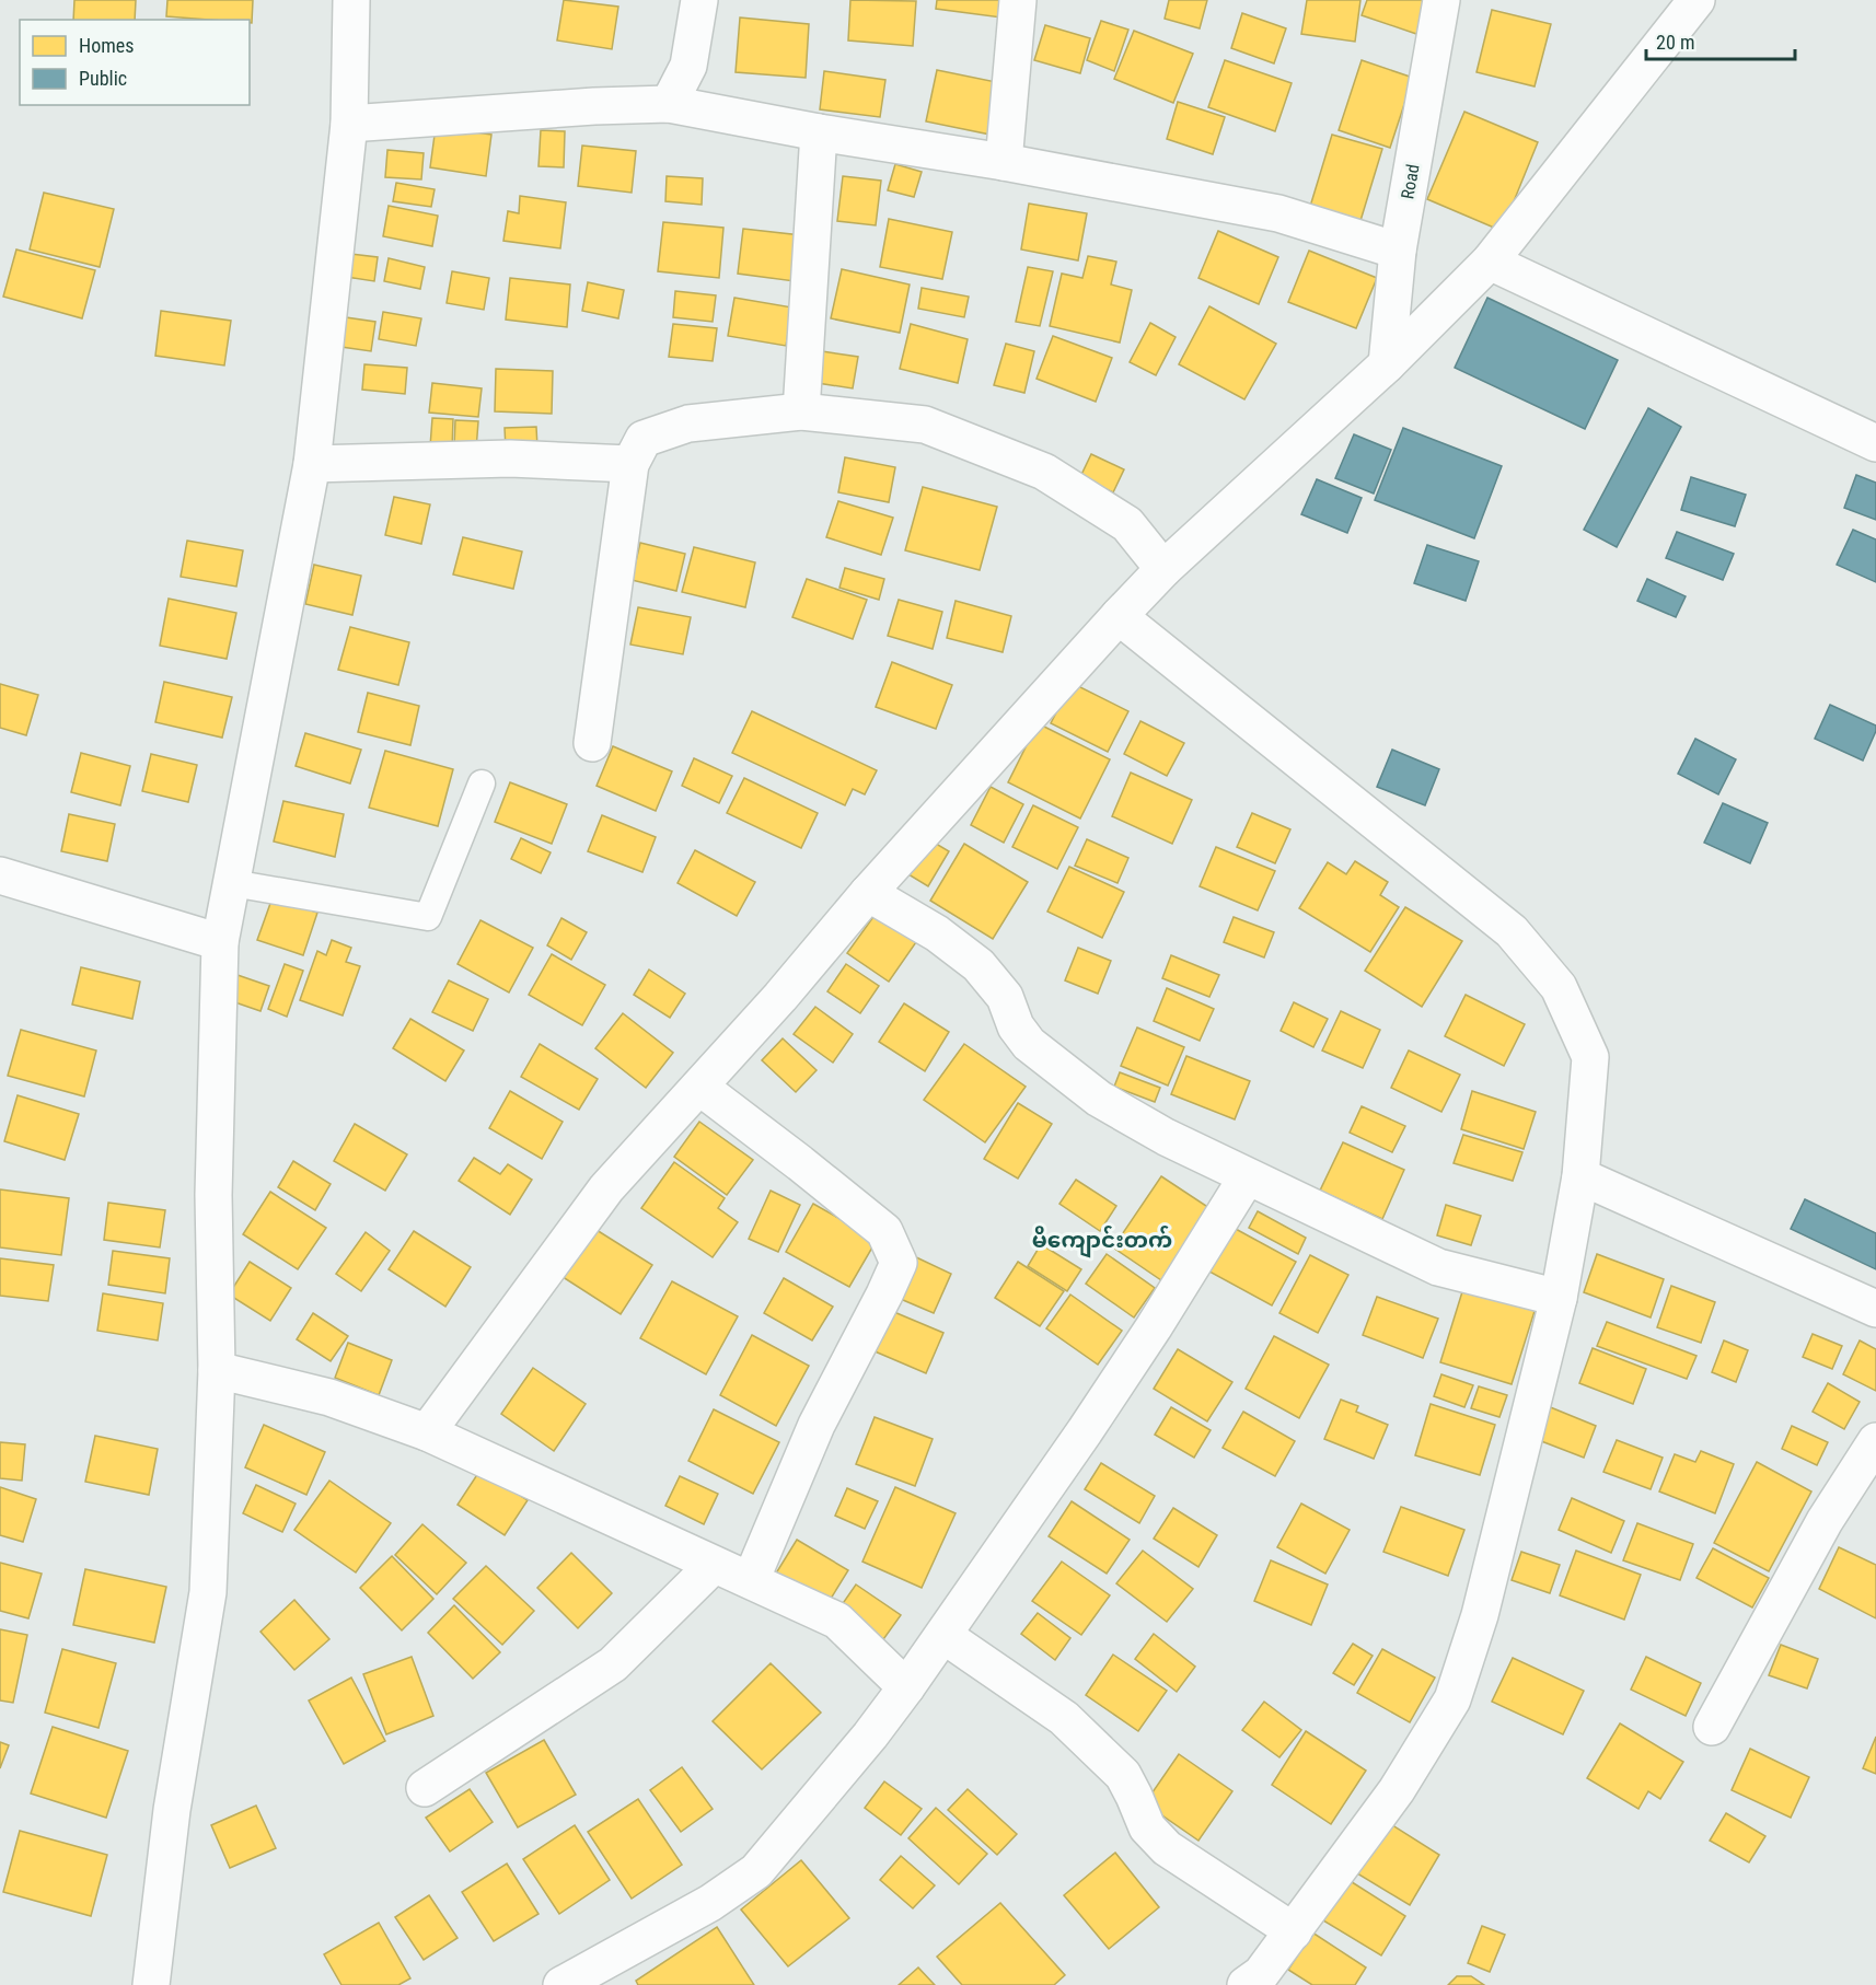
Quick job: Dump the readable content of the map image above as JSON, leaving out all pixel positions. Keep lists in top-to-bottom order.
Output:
{
  "streets": {
    "street": ["Road"]
  },
  "districts": ["မိကျောင်းတက်"],
  "legend": ["Homes", "Public"],
  "scale_bar": "20 m"
}
